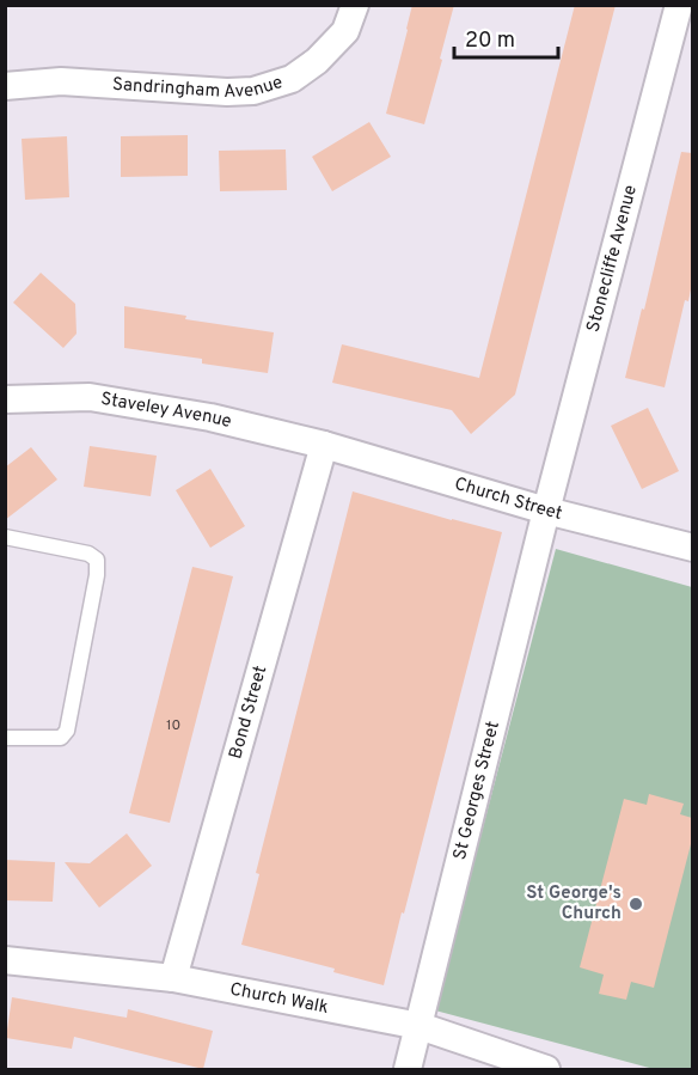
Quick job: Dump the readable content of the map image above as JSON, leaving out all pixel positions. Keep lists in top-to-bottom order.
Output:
{
  "streets": {
    "street": [
      "Sandringham Avenue",
      "Stonecliffe Avenue",
      "Staveley Avenue",
      "Church Street",
      "Bond Street",
      "St Georges Street",
      "Church Walk"
    ]
  },
  "crossings": [
    ["Stonecliffe Avenue", "Church Street"],
    ["Stonecliffe Avenue", "St Georges Street"],
    ["Staveley Avenue", "Church Street"],
    ["Staveley Avenue", "Bond Street"],
    ["Church Street", "Bond Street"],
    ["Church Street", "St Georges Street"],
    ["Bond Street", "Church Walk"],
    ["St Georges Street", "Church Walk"]
  ],
  "places": ["St George's Church"],
  "house_numbers": ["10"],
  "scale_bar": "20 m"
}
